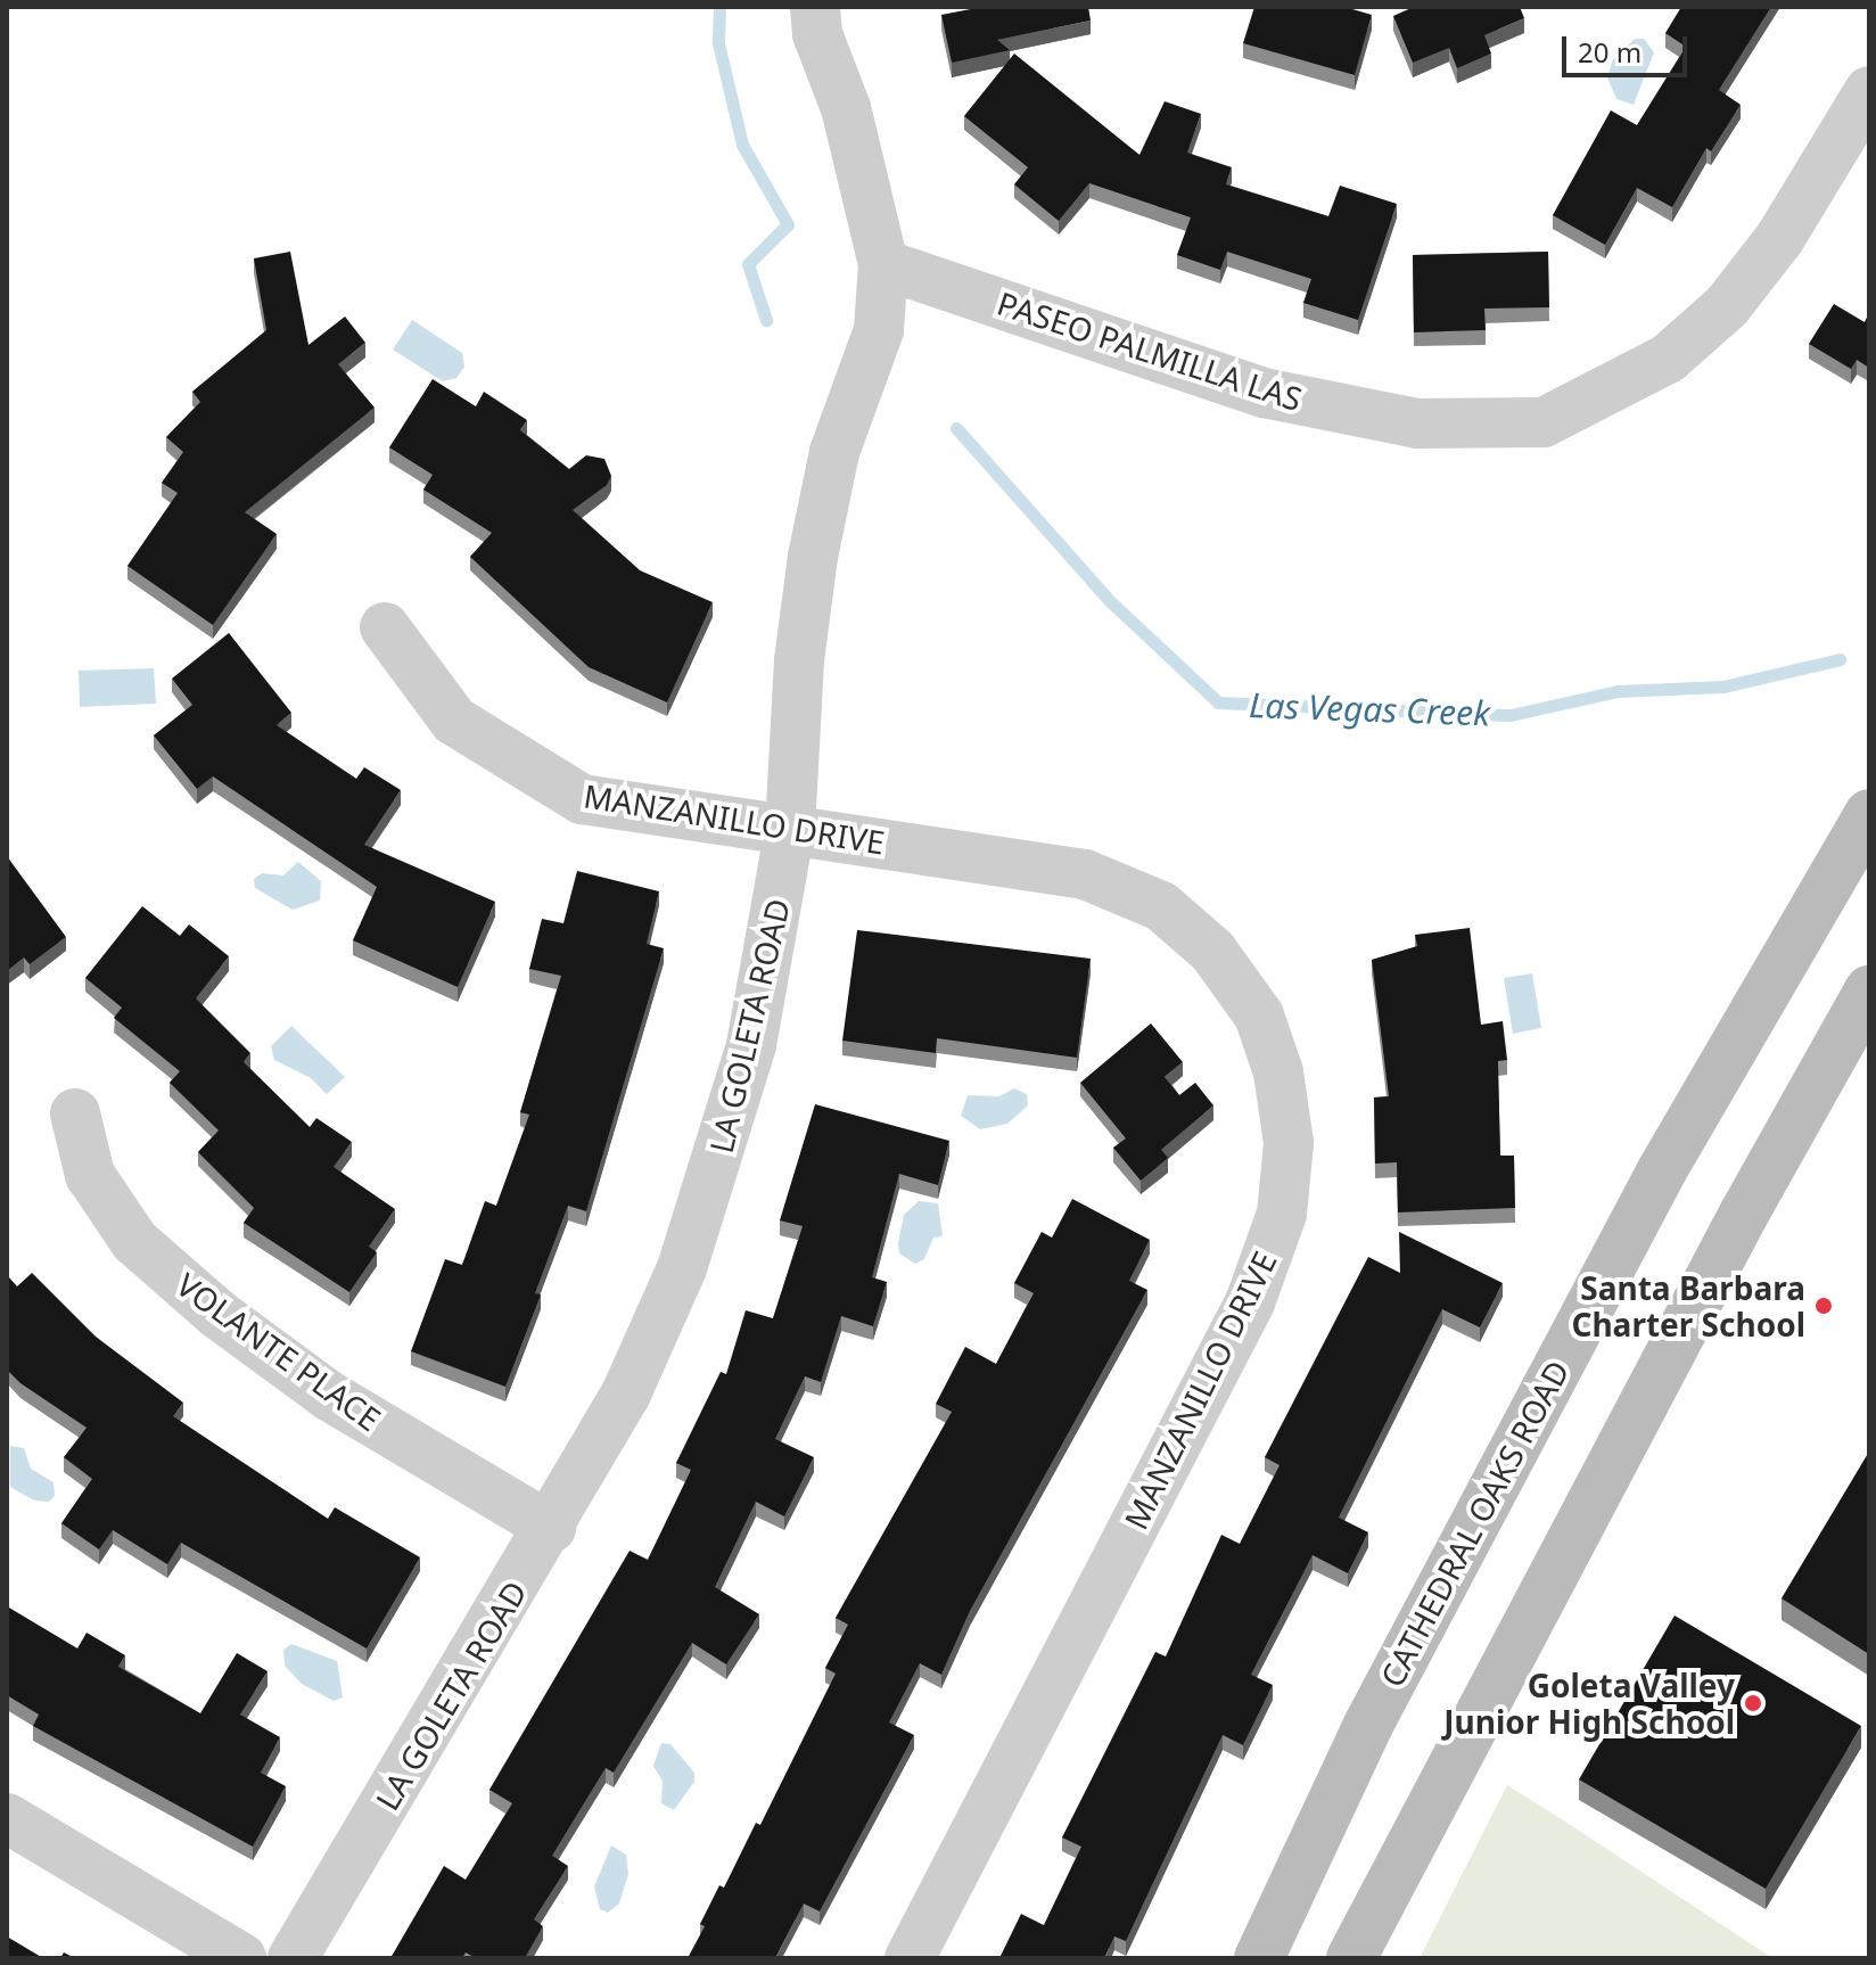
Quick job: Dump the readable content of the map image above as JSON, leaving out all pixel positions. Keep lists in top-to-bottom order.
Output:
{
  "streets": {
    "main road": ["CATHEDRAL OAKS ROAD"],
    "street": [
      "PASEO PALMILLA LAS",
      "MANZANILLO DRIVE",
      "LA GOLETA ROAD",
      "VOLANTE PLACE"
    ]
  },
  "crossings": [
    ["PASEO PALMILLA LAS", "LA GOLETA ROAD"],
    ["MANZANILLO DRIVE", "LA GOLETA ROAD"],
    ["LA GOLETA ROAD", "VOLANTE PLACE"]
  ],
  "water": ["Las Vegas Creek"],
  "places": ["Santa Barbara Charter School", "Goleta Valley Junior High School"],
  "scale_bar": "20 m"
}
